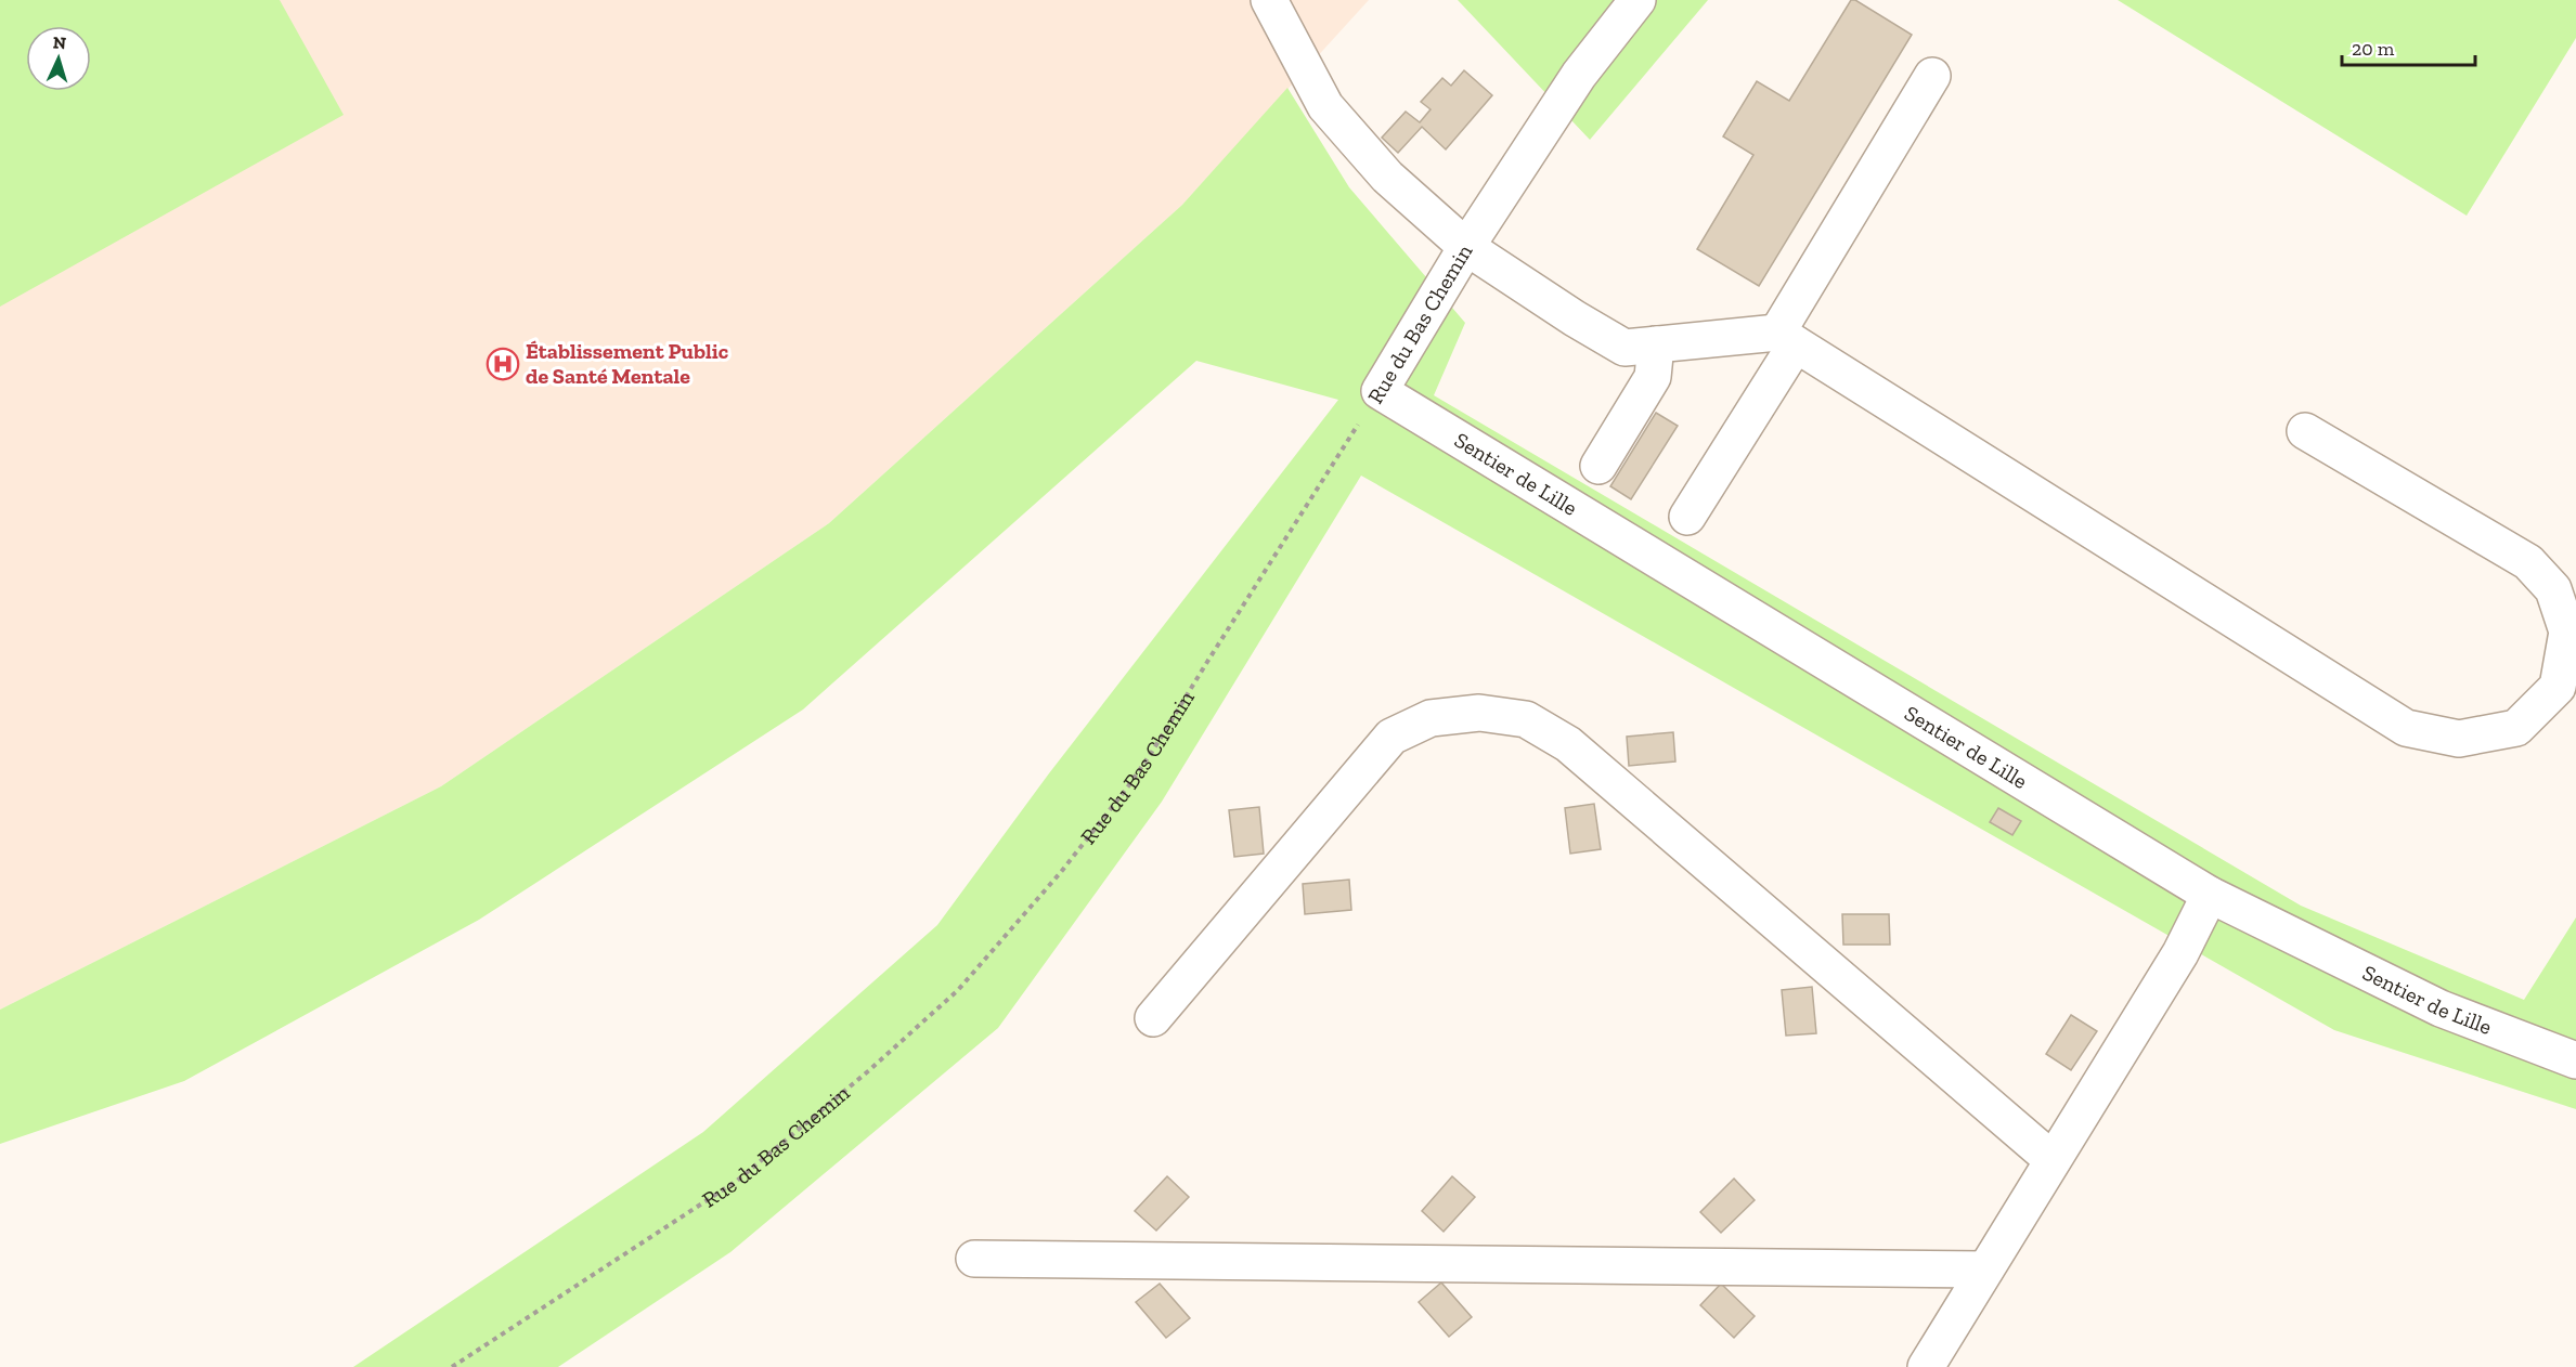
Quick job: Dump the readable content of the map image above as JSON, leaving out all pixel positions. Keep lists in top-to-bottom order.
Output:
{
  "streets": {
    "street": ["Rue du Bas Chemin", "Sentier de Lille"]
  },
  "crossings": [
    ["Rue du Bas Chemin", "Sentier de Lille"]
  ],
  "places": {
    "hospital": ["Établissement Public de Santé Mentale"]
  },
  "scale_bar": "20 m",
  "north": "top"
}
